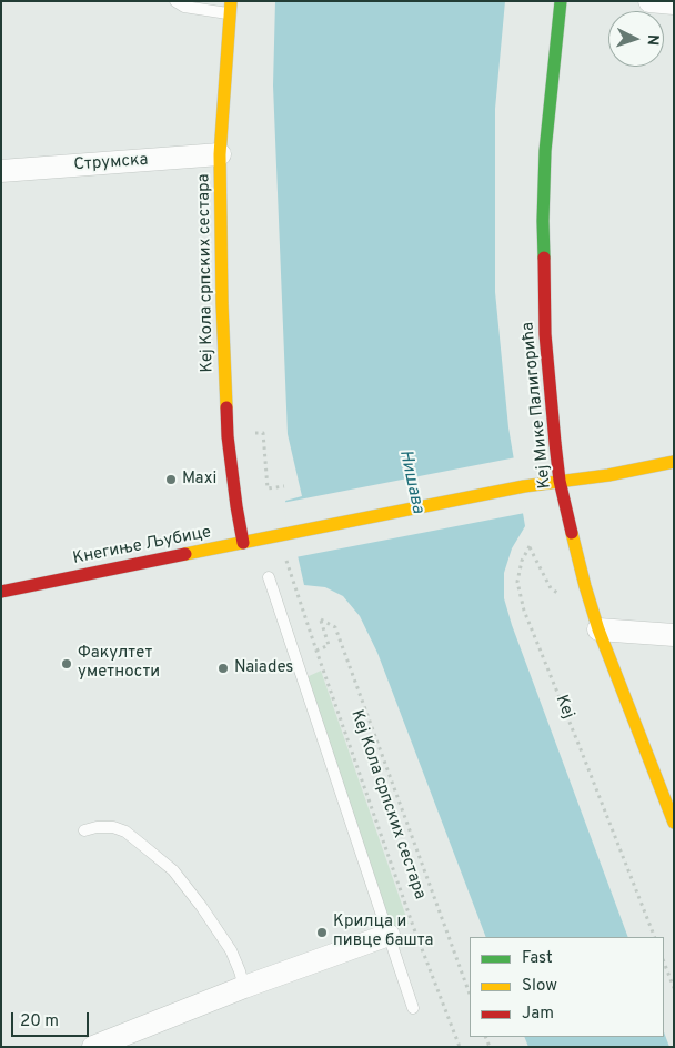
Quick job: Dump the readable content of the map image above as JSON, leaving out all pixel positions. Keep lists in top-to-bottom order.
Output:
{
  "streets": {
    "street": [
      "Струмска",
      "Кеј Кола српских сестара",
      "Кеј Мике Палигорића",
      "Кнегиње Љубице"
    ],
    "path": ["Кеј"]
  },
  "crossings": [
    ["Струмска", "Кеј Кола српских сестара"],
    ["Кеј Кола српских сестара", "Кнегиње Љубице"],
    ["Кеј Мике Палигорића", "Кнегиње Љубице"]
  ],
  "water": ["Нишава"],
  "places": [
    "Maxi",
    "Факултет уметности",
    "Naiades",
    "Крилца и пивце башта"
  ],
  "legend": ["Fast", "Slow", "Jam"],
  "scale_bar": "20 m",
  "north": "right"
}
